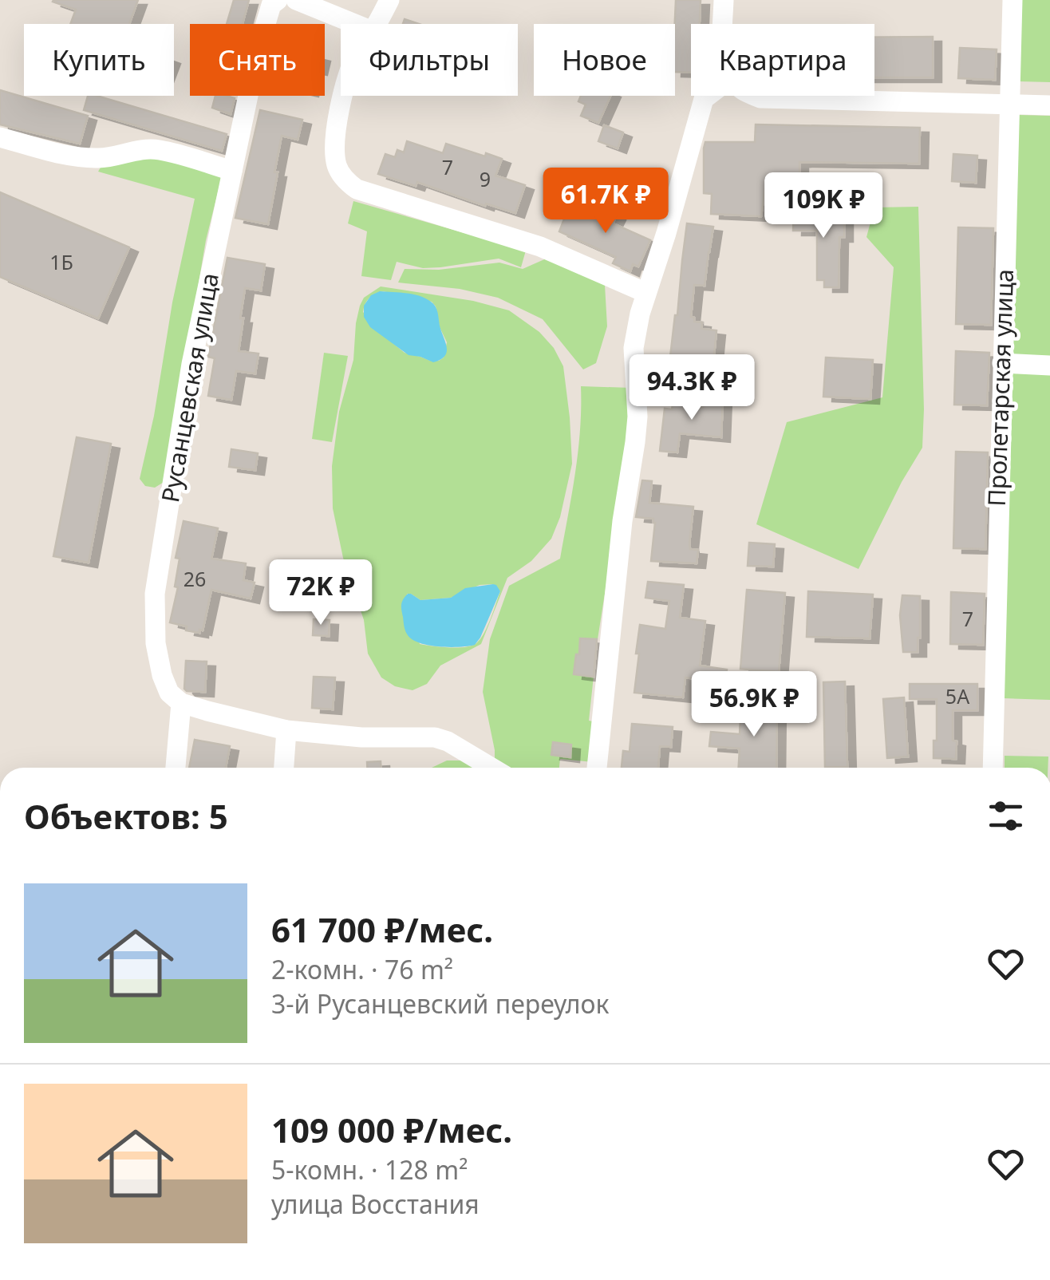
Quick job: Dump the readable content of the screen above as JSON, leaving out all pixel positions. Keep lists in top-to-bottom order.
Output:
{
  "streets": {
    "street": ["Русанцевская улица", "Пролетарская улица"]
  },
  "house_numbers": [
    "7",
    "9",
    "1Б",
    "26",
    "7",
    "5А"
  ],
  "page": {
    "chip": [
      "Купить",
      "Снять",
      "Фильтры",
      "Новое",
      "Квартира"
    ],
    "price": [
      "61.7K ₽",
      "109K ₽",
      "94.3K ₽",
      "72K ₽",
      "56.9K ₽"
    ],
    "heading": "Объектов: 5",
    "list": [
      {
        "name": "61 700 ₽/мес.",
        "note": "2-комн. · 76 m² · 3-й Русанцевский переулок"
      },
      {
        "name": "109 000 ₽/мес.",
        "note": "5-комн. · 128 m² · улица Восстания"
      }
    ]
  }
}
